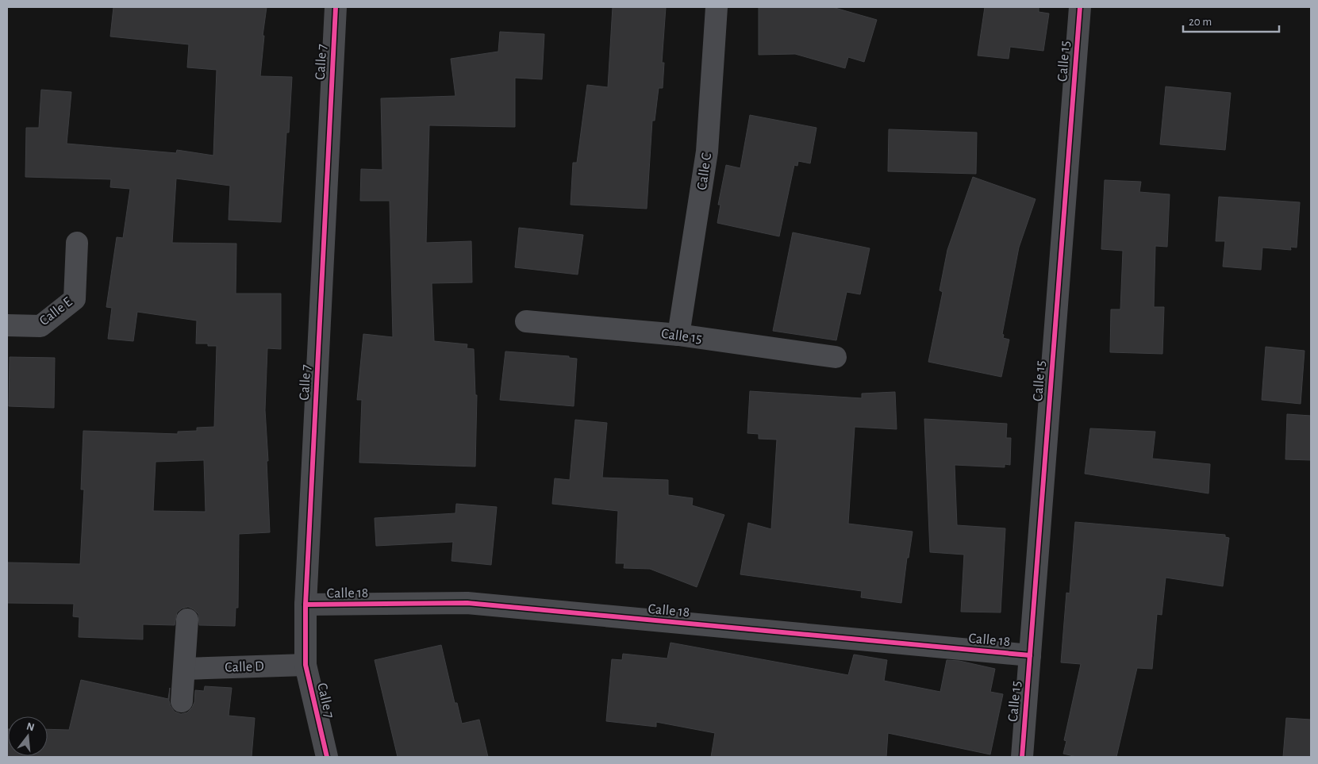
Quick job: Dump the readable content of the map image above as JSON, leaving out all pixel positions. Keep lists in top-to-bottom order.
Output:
{
  "streets": {
    "street": [
      "Calle 15",
      "Calle 7",
      "Calle C",
      "Calle E",
      "Calle 18",
      "Calle D"
    ]
  },
  "crossings": [
    ["Calle 15", "Calle C"],
    ["Calle 15", "Calle 18"],
    ["Calle 7", "Calle 18"],
    ["Calle 7", "Calle D"]
  ],
  "scale_bar": "20 m",
  "north": "top"
}
